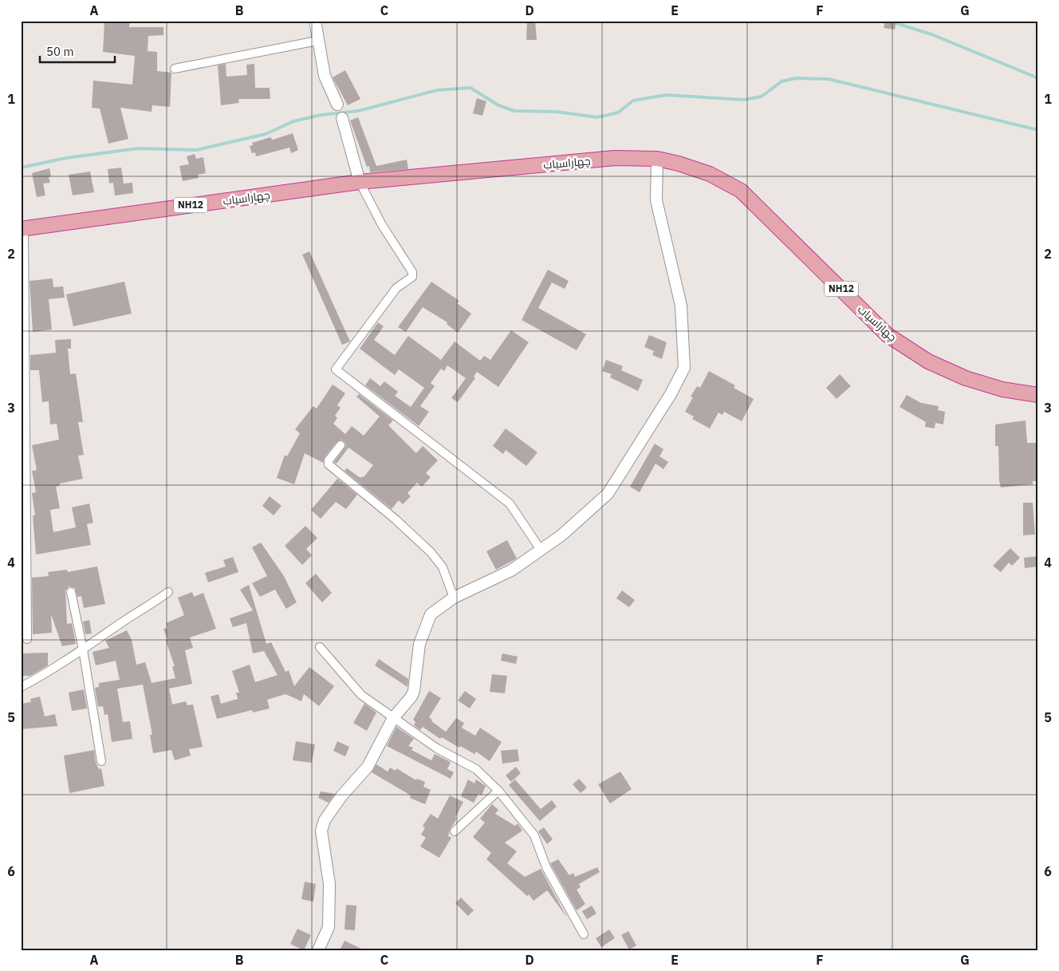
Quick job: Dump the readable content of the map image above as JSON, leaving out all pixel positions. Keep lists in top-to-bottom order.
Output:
{
  "streets": {
    "highway": ["چهاراسیاب", "NH12"]
  },
  "scale_bar": "50 m",
  "grid": {
    "columns": [
      "A",
      "B",
      "C",
      "D",
      "E",
      "F",
      "G"
    ],
    "rows": [
      "1",
      "2",
      "3",
      "4",
      "5",
      "6"
    ]
  }
}
